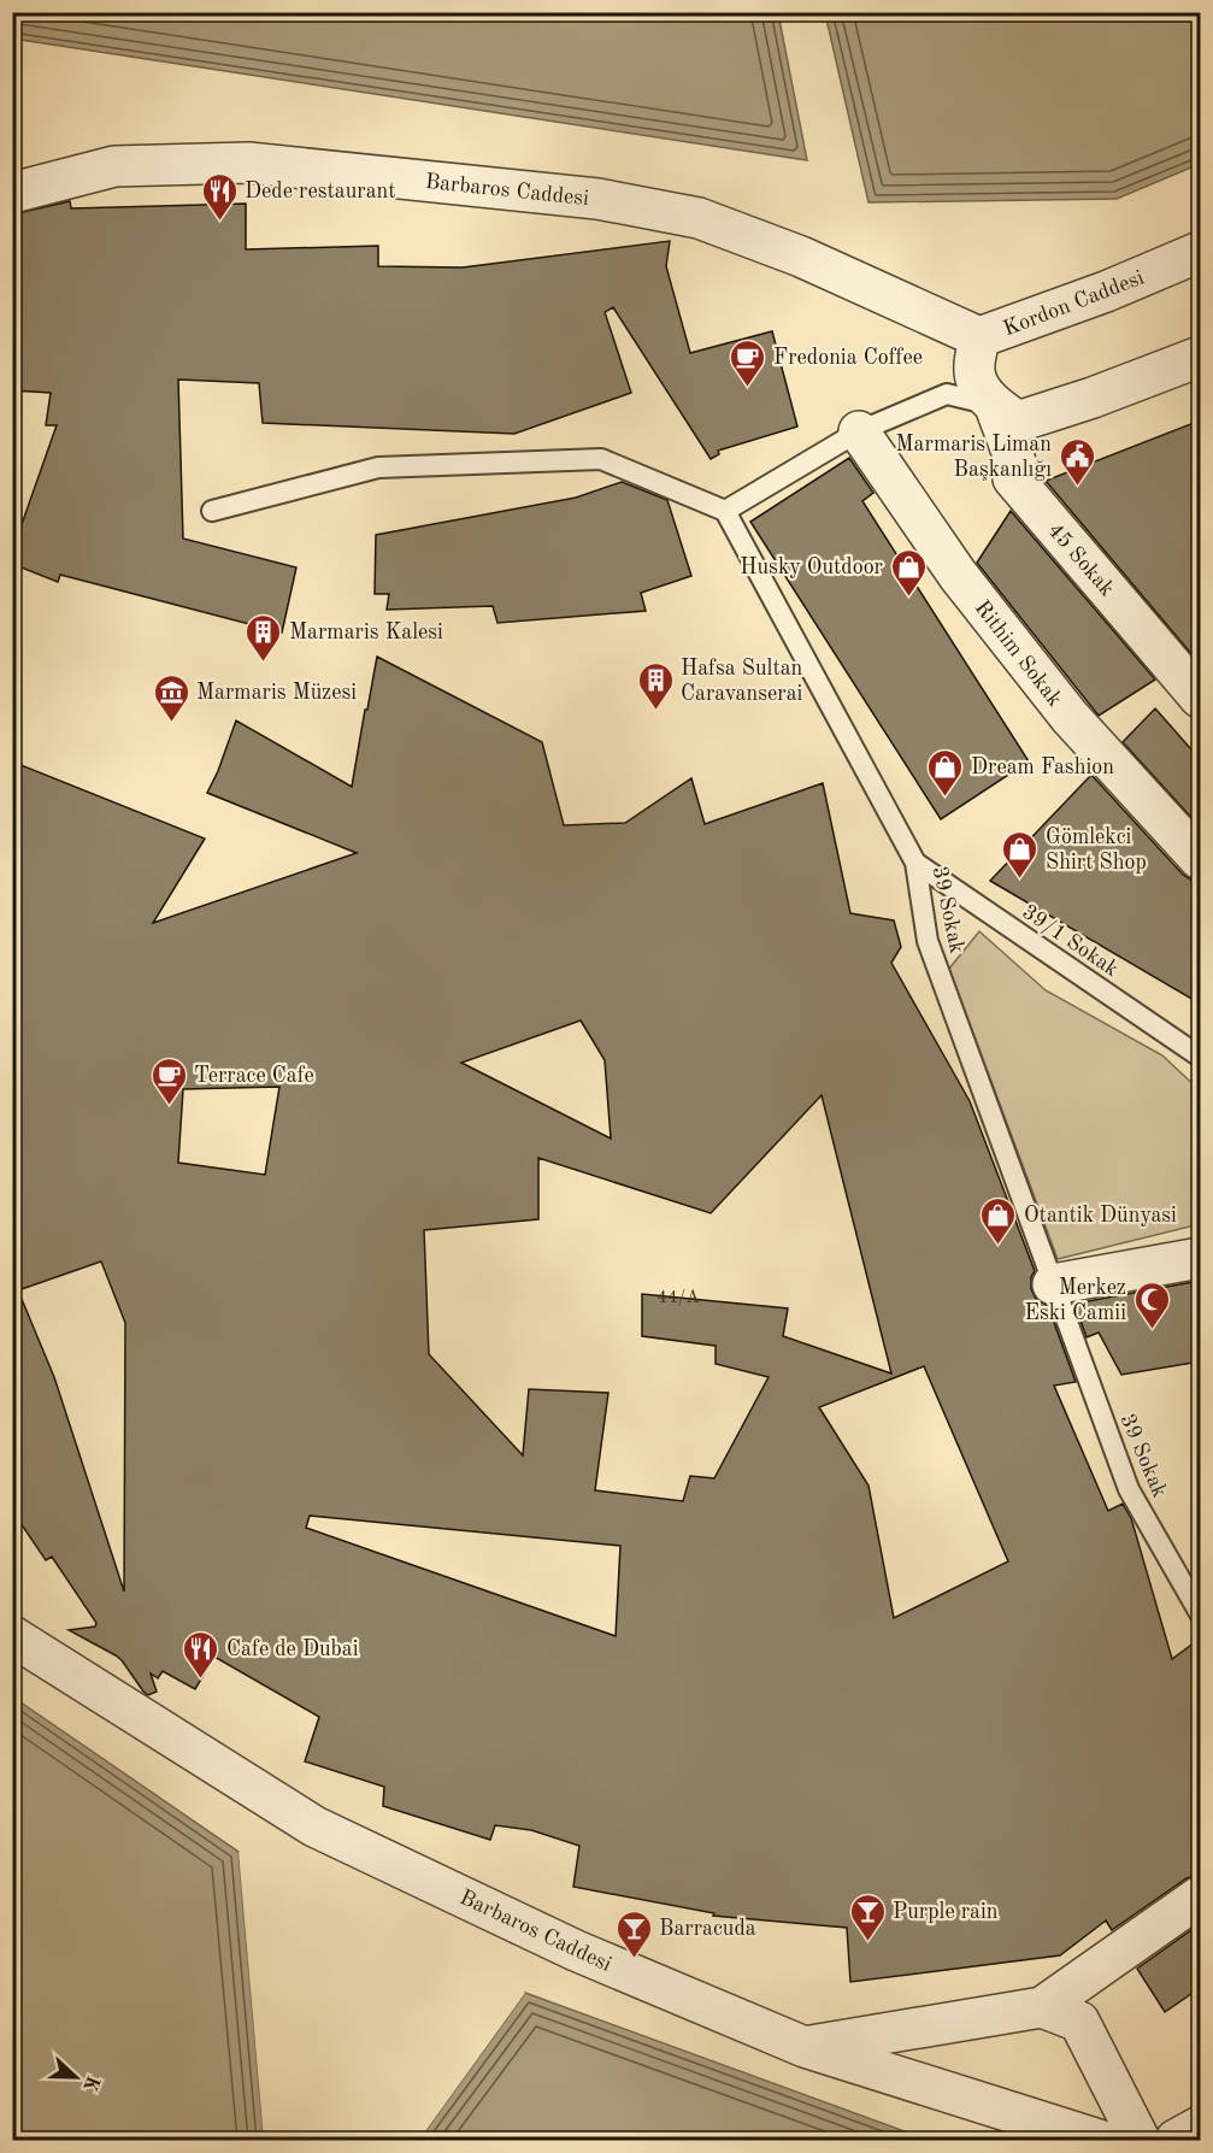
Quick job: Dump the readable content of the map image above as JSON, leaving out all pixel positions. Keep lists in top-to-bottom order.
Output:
{
  "streets": {
    "street": [
      "Barbaros Caddesi",
      "Kordon Caddesi",
      "45 Sokak",
      "Rithim Sokak"
    ],
    "lane": ["39 Sokak", "39/1 Sokak"]
  },
  "crossings": [
    ["Barbaros Caddesi", "Kordon Caddesi"],
    ["Kordon Caddesi", "45 Sokak"],
    ["39 Sokak", "39/1 Sokak"]
  ],
  "places": {
    "restaurant": ["Dede restaurant", "Cafe de Dubai"],
    "cafe": ["Fredonia Coffee", "Terrace Cafe"],
    "public building": ["Marmaris Liman Başkanlığı"],
    "shop": [
      "Husky Outdoor",
      "Dream Fashion",
      "Gömlekci Shirt Shop",
      "Otantik Dünyasi"
    ],
    "building": ["Marmaris Kalesi", "Hafsa Sultan Caravanserai"],
    "museum": ["Marmaris Müzesi"],
    "mosque": ["Merkez Eski Camii"],
    "bar": ["Purple rain", "Barracuda"]
  },
  "house_numbers": ["44/A"],
  "north": "right"
}
